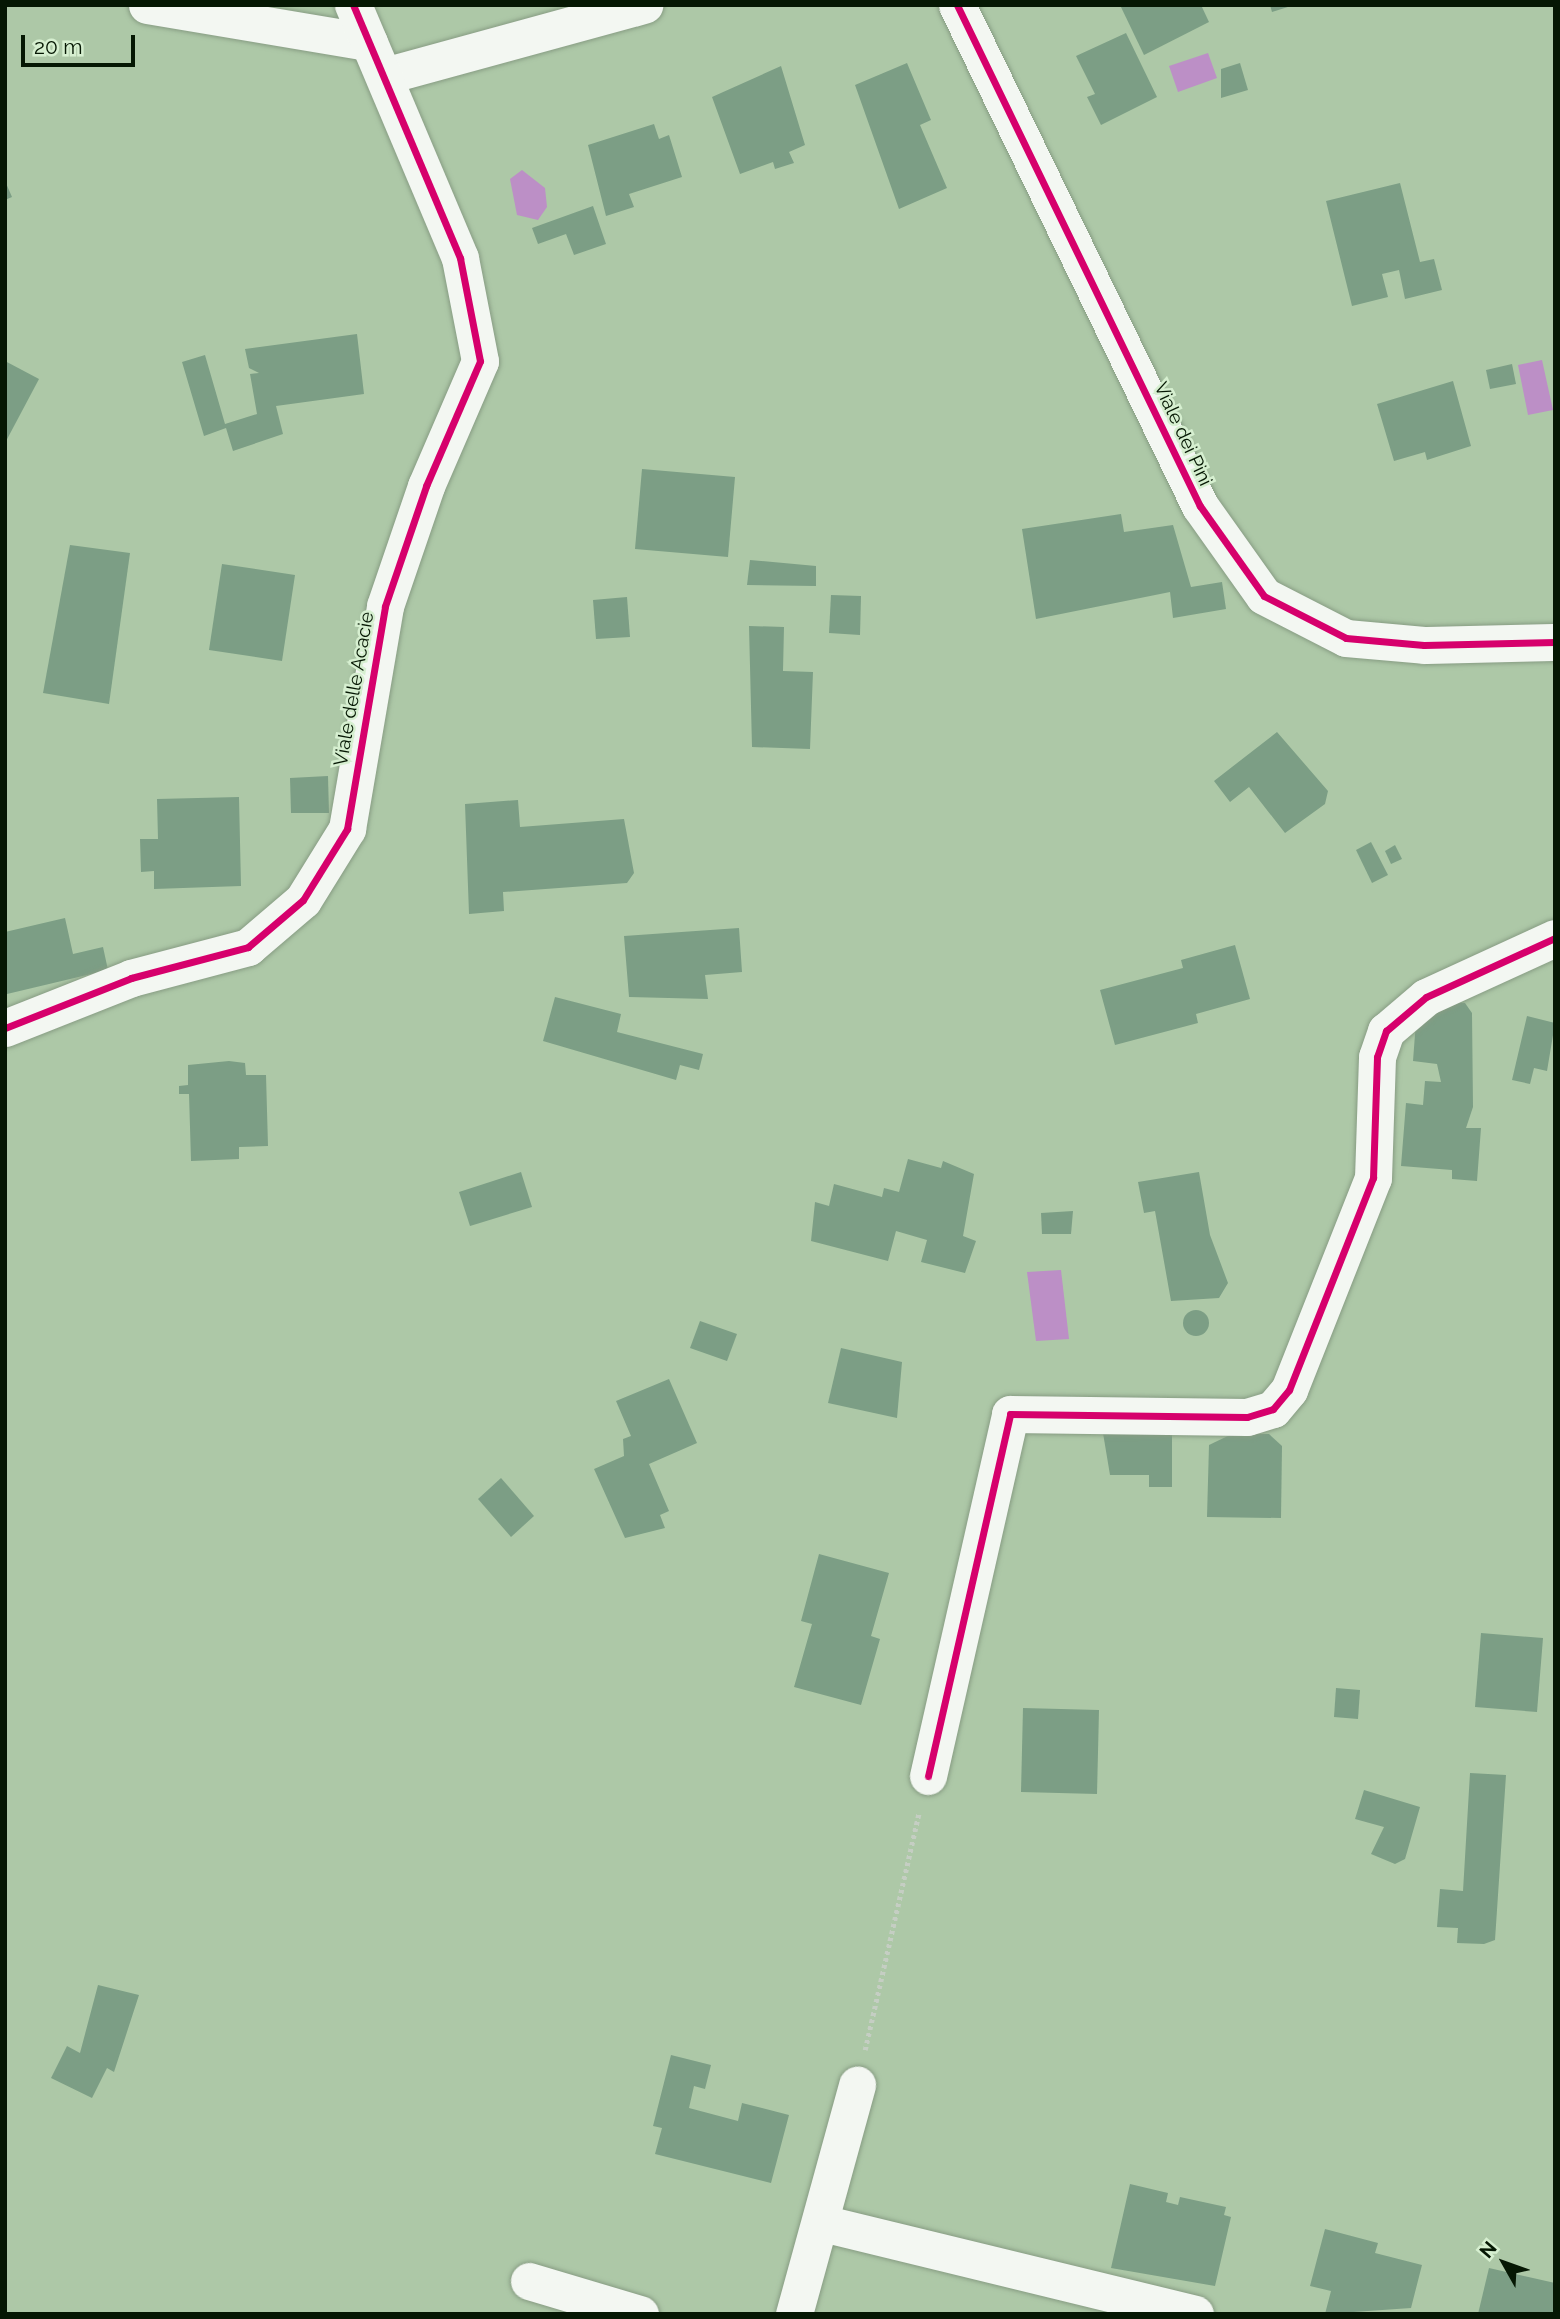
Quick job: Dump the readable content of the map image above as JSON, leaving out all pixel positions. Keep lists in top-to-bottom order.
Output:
{
  "streets": {
    "street": ["Viale dei Pini", "Viale delle Acacie"]
  },
  "scale_bar": "20 m",
  "north": "top left"
}
